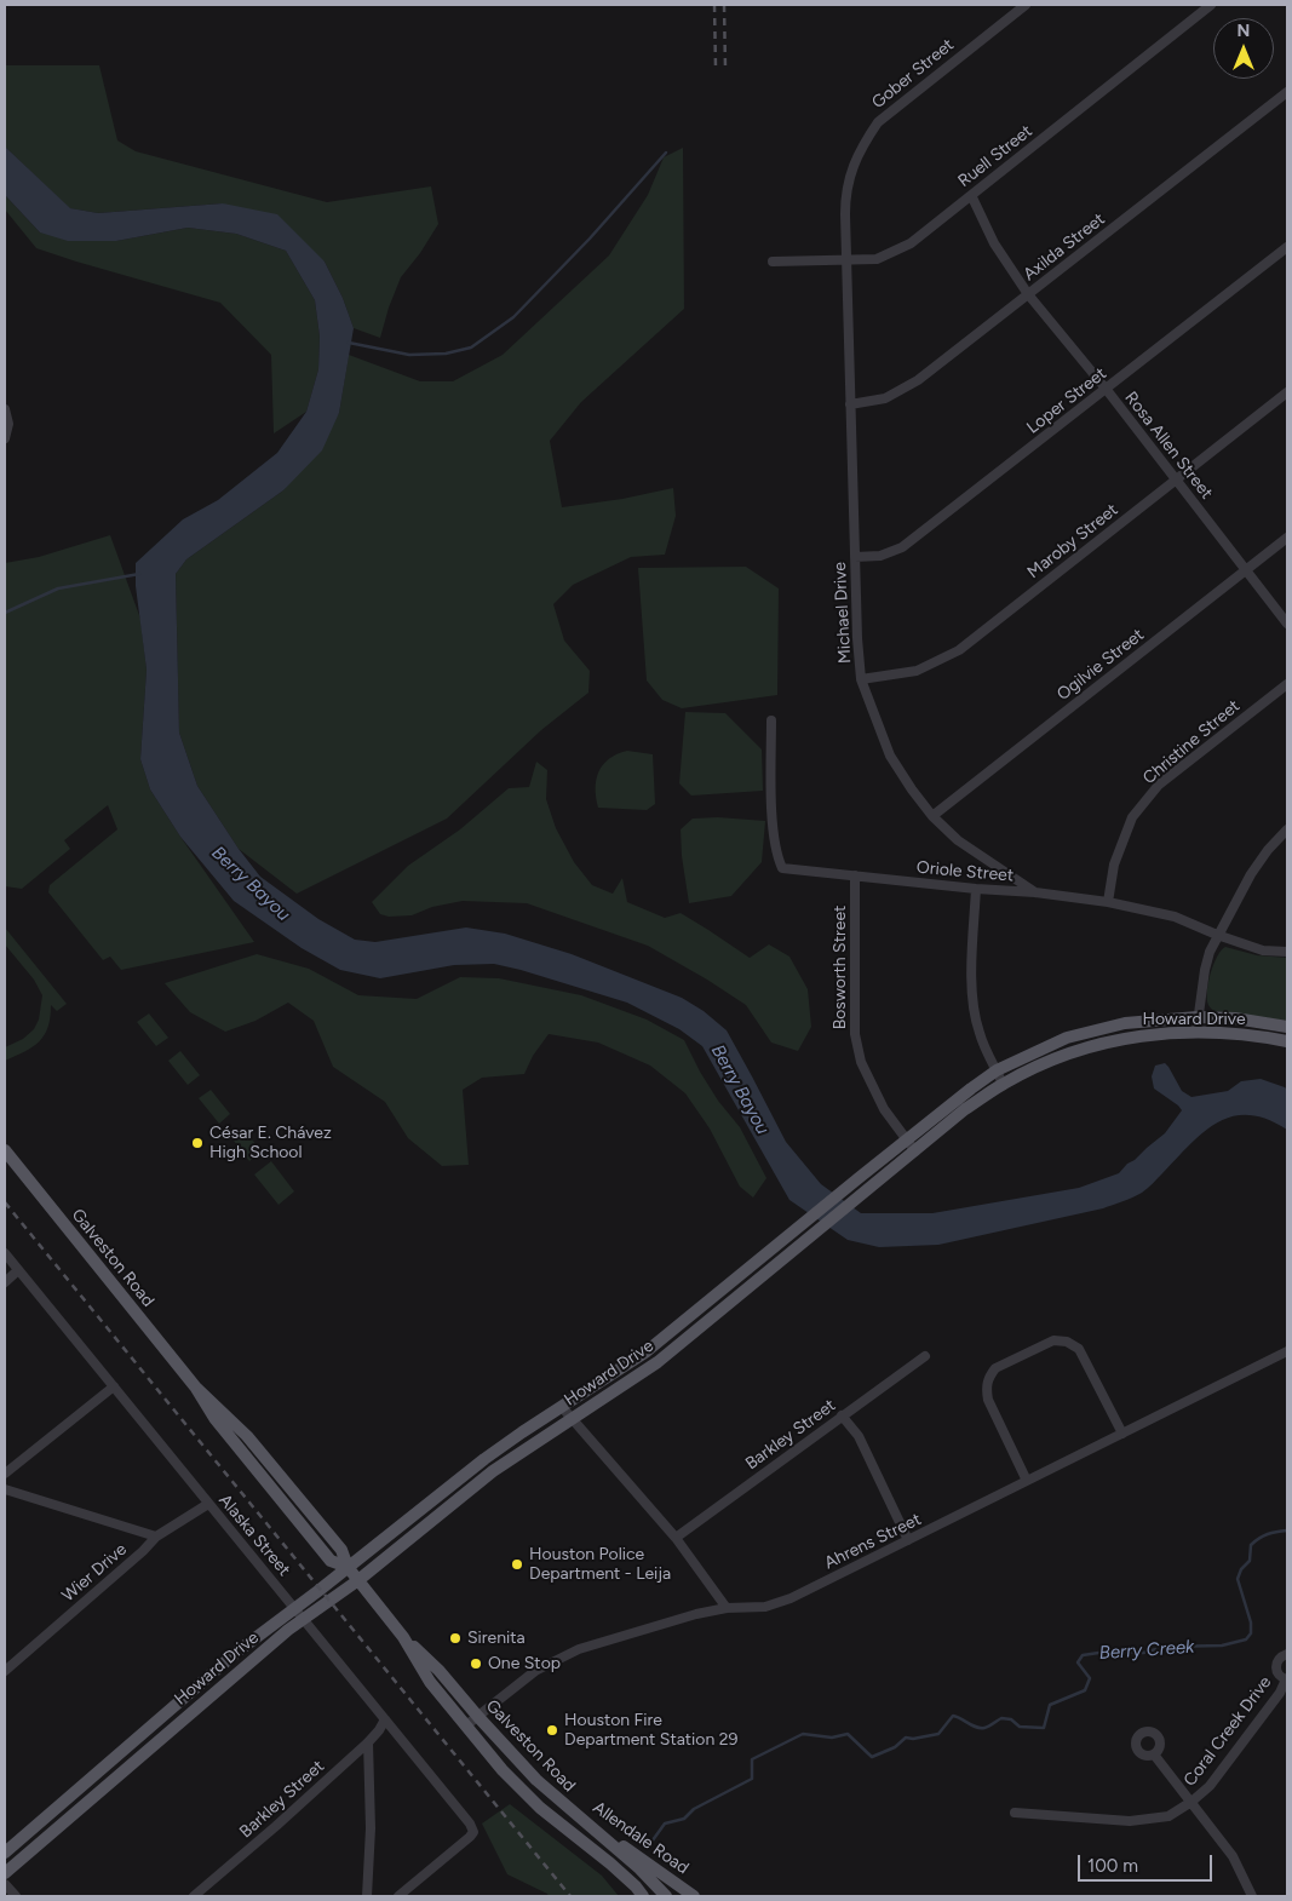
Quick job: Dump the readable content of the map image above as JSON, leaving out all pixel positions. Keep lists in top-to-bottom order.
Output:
{
  "streets": {
    "main road": ["Howard Drive", "Galveston Road", "Allendale Road"],
    "street": [
      "Gober Street",
      "Ruell Street",
      "Axilda Street",
      "Loper Street",
      "Rosa Allen Street",
      "Maroby Street",
      "Michael Drive",
      "Ogilvie Street",
      "Christine Street",
      "Oriole Street",
      "Bosworth Street",
      "Barkley Street",
      "Alaska Street",
      "Ahrens Street",
      "Wier Drive",
      "Coral Creek Drive"
    ]
  },
  "crossings": [
    ["Gober Street", "Ruell Street"],
    ["Gober Street", "Michael Drive"],
    ["Ruell Street", "Rosa Allen Street"],
    ["Ruell Street", "Michael Drive"],
    ["Axilda Street", "Rosa Allen Street"],
    ["Axilda Street", "Michael Drive"],
    ["Loper Street", "Rosa Allen Street"],
    ["Loper Street", "Michael Drive"],
    ["Rosa Allen Street", "Maroby Street"],
    ["Rosa Allen Street", "Ogilvie Street"],
    ["Maroby Street", "Michael Drive"],
    ["Michael Drive", "Ogilvie Street"],
    ["Michael Drive", "Oriole Street"],
    ["Christine Street", "Oriole Street"],
    ["Oriole Street", "Bosworth Street"],
    ["Bosworth Street", "Howard Drive"],
    ["Howard Drive", "Galveston Road"],
    ["Howard Drive", "Alaska Street"],
    ["Galveston Road", "Ahrens Street"],
    ["Galveston Road", "Allendale Road"],
    ["Barkley Street", "Alaska Street"],
    ["Alaska Street", "Wier Drive"]
  ],
  "water": ["Berry Bayou", "Berry Creek"],
  "places": [
    "César E. Chávez High School",
    "Houston Police Department - Leija",
    "Sirenita",
    "One Stop",
    "Houston Fire Department Station 29"
  ],
  "scale_bar": "100 m",
  "north": "top"
}
